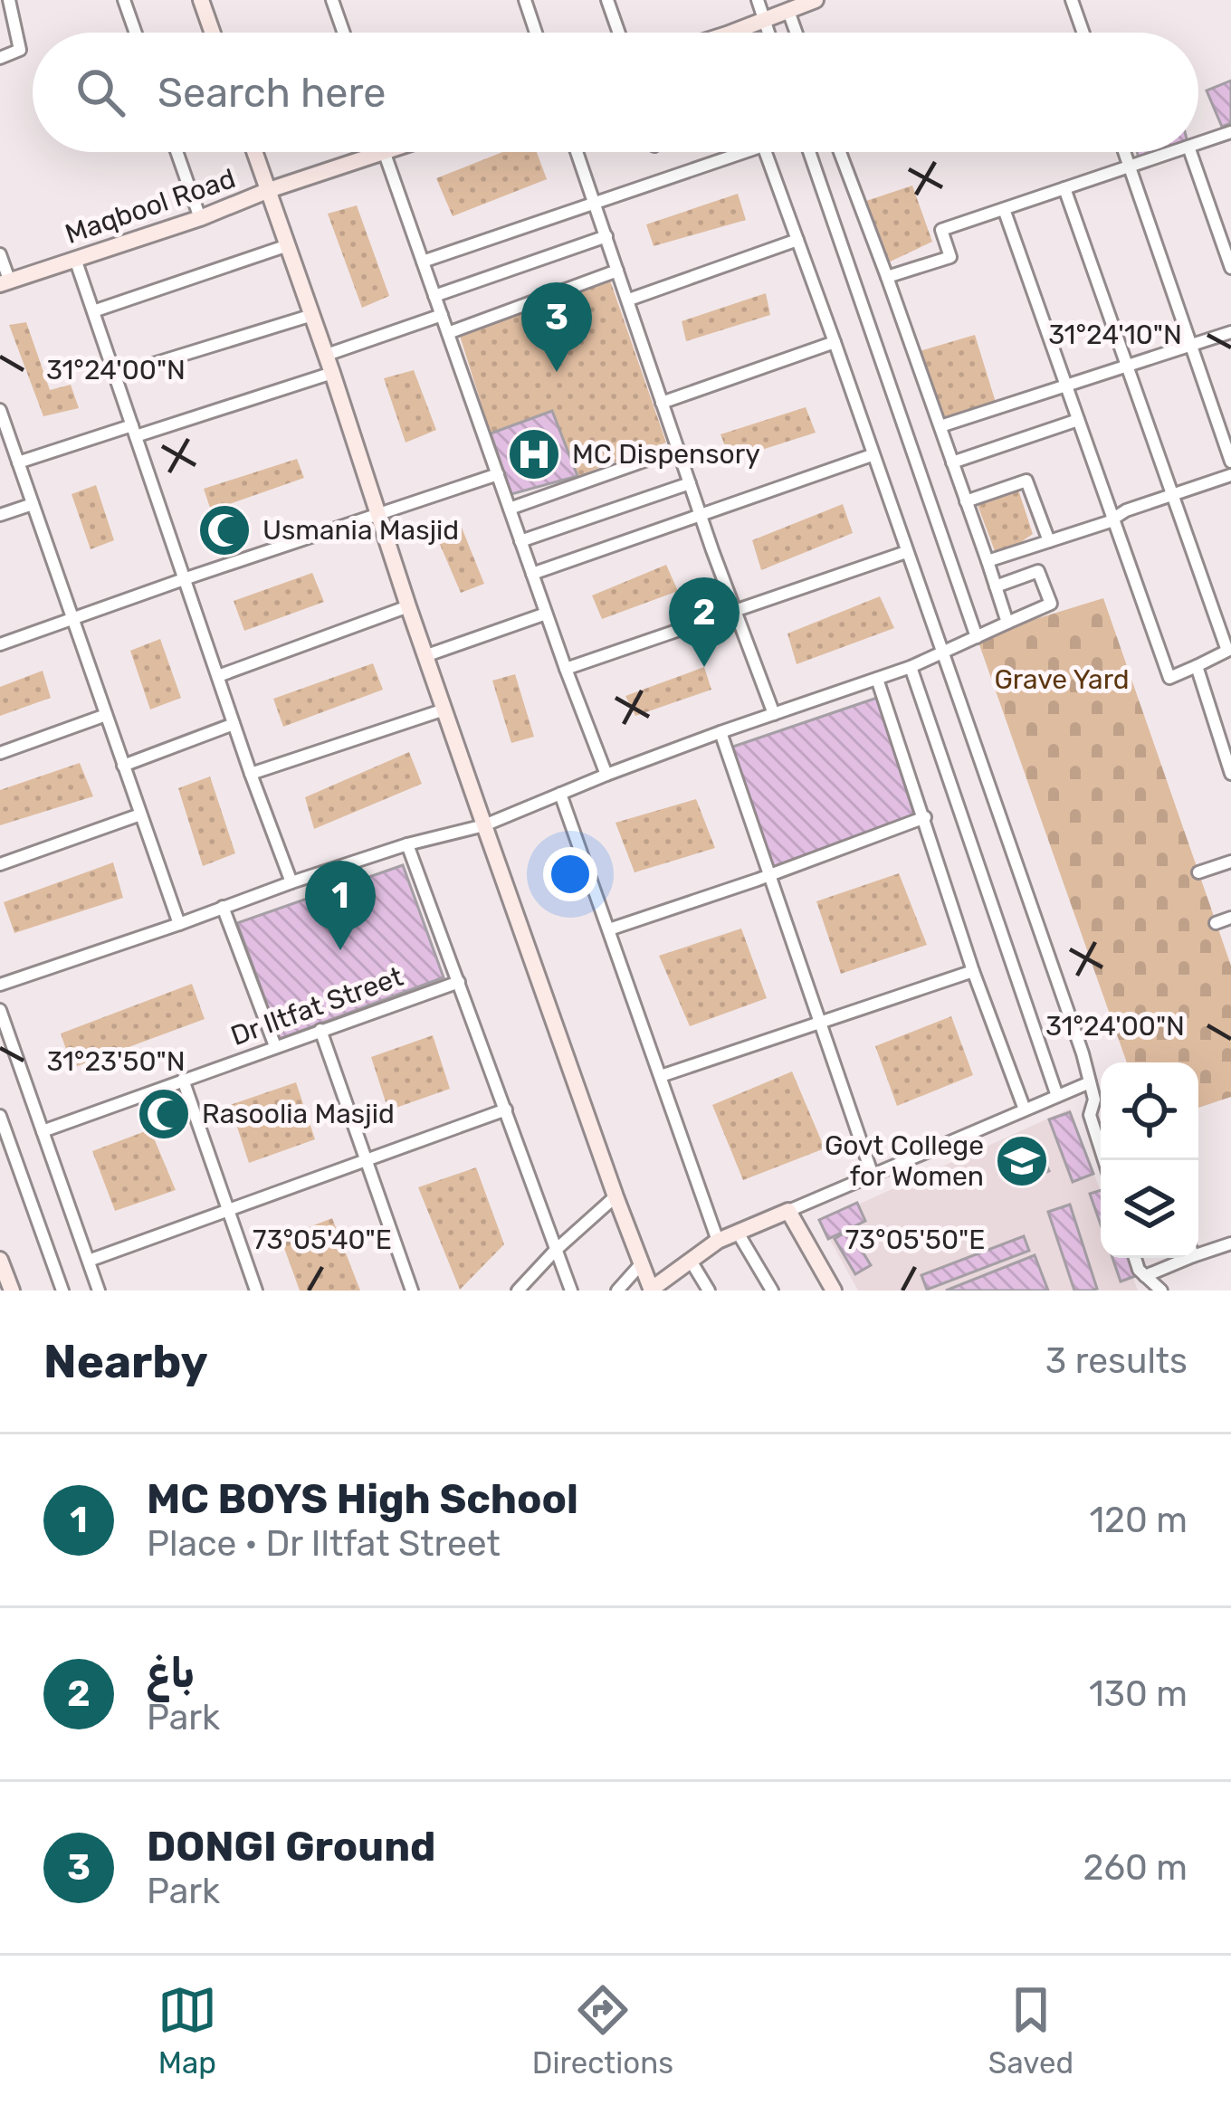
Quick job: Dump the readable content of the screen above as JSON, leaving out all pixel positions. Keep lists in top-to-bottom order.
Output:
{
  "streets": {
    "street": ["Maqbool Road", "Dr Iltfat Street"]
  },
  "parks": ["Grave Yard"],
  "places": {
    "hospital": ["MC Dispensory"],
    "mosque": ["Usmania Masjid", "Rasoolia Masjid"],
    "school or university": ["Govt College for Women"]
  },
  "page": {
    "search": "Search here",
    "pins": ["3", "2", "1"],
    "heading": ["Nearby", "3 results"],
    "list": [
      {
        "mark": "1",
        "name": "MC BOYS High School",
        "note": "Place · Dr Iltfat Street",
        "value": "120 m"
      },
      {
        "mark": "2",
        "name": "باغ",
        "note": "Park",
        "value": "130 m"
      },
      {
        "mark": "3",
        "name": "DONGI Ground",
        "note": "Park",
        "value": "260 m"
      }
    ],
    "nav": ["Map", "Directions", "Saved"]
  },
  "coordinates": [
    "31°24'10\"N",
    "31°24'00\"N",
    "31°23'50\"N",
    "73°05'40\"E",
    "73°05'50\"E"
  ]
}
